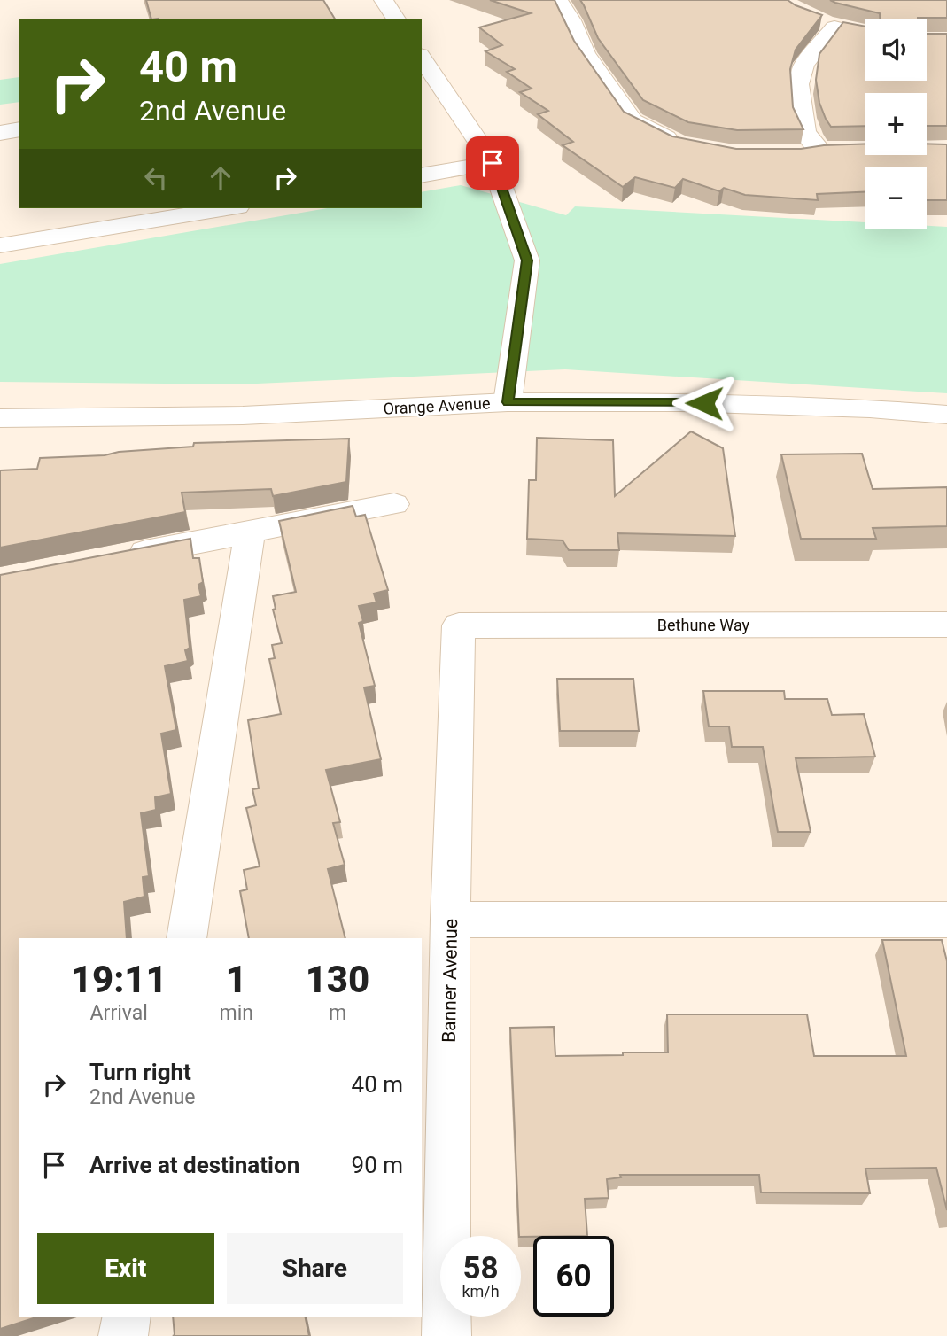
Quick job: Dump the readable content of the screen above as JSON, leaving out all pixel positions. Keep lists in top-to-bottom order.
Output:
{
  "streets": {
    "street": ["Orange Avenue", "Bethune Way", "Banner Avenue"]
  },
  "crossings": [
    ["Bethune Way", "Banner Avenue"]
  ],
  "page": {
    "map_buttons": ["+", "−"],
    "turn": ["40 m", "2nd Avenue"],
    "eta": [
      "19:11",
      "Arrival",
      "1",
      "min",
      "130",
      "m"
    ],
    "list": [
      {
        "name": "Turn right",
        "note": "2nd Avenue",
        "value": "40 m"
      },
      {
        "name": "Arrive at destination",
        "value": "90 m"
      }
    ],
    "buttons": ["Exit", "Share"],
    "speed": "58 km/h",
    "limit": "60"
  }
}
